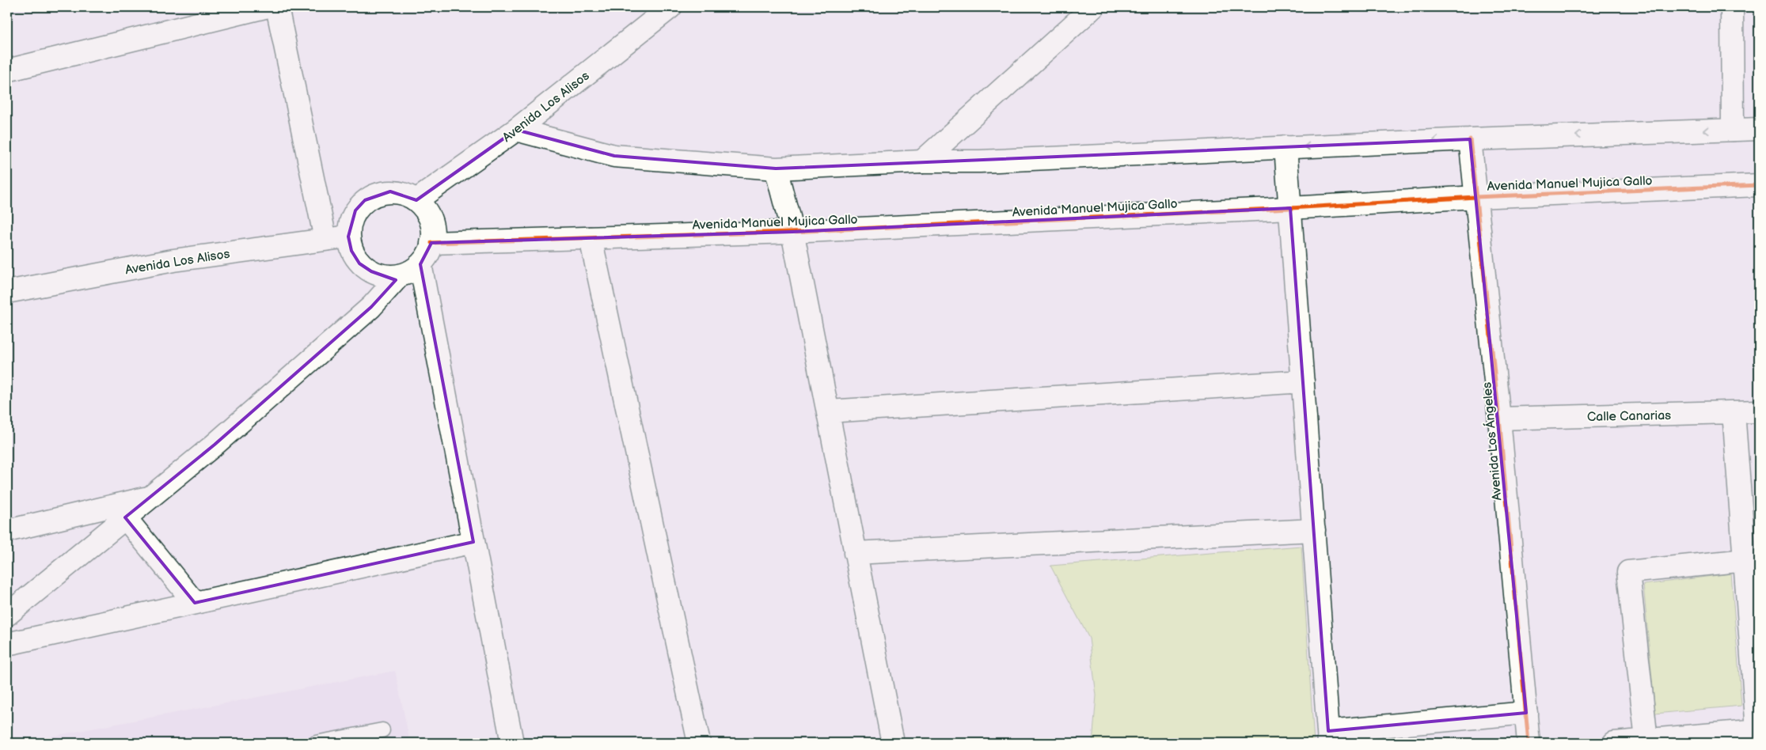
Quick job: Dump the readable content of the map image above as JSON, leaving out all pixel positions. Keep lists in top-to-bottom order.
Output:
{
  "streets": {
    "street": [
      "Avenida Los Alisos",
      "Avenida Manuel Mujica Gallo",
      "Calle Canarias",
      "Avenida Los Ángeles"
    ]
  },
  "crossings": [
    ["Avenida Los Alisos", "Avenida Manuel Mujica Gallo"],
    ["Avenida Manuel Mujica Gallo", "Avenida Los Ángeles"],
    ["Calle Canarias", "Avenida Los Ángeles"]
  ]
}
